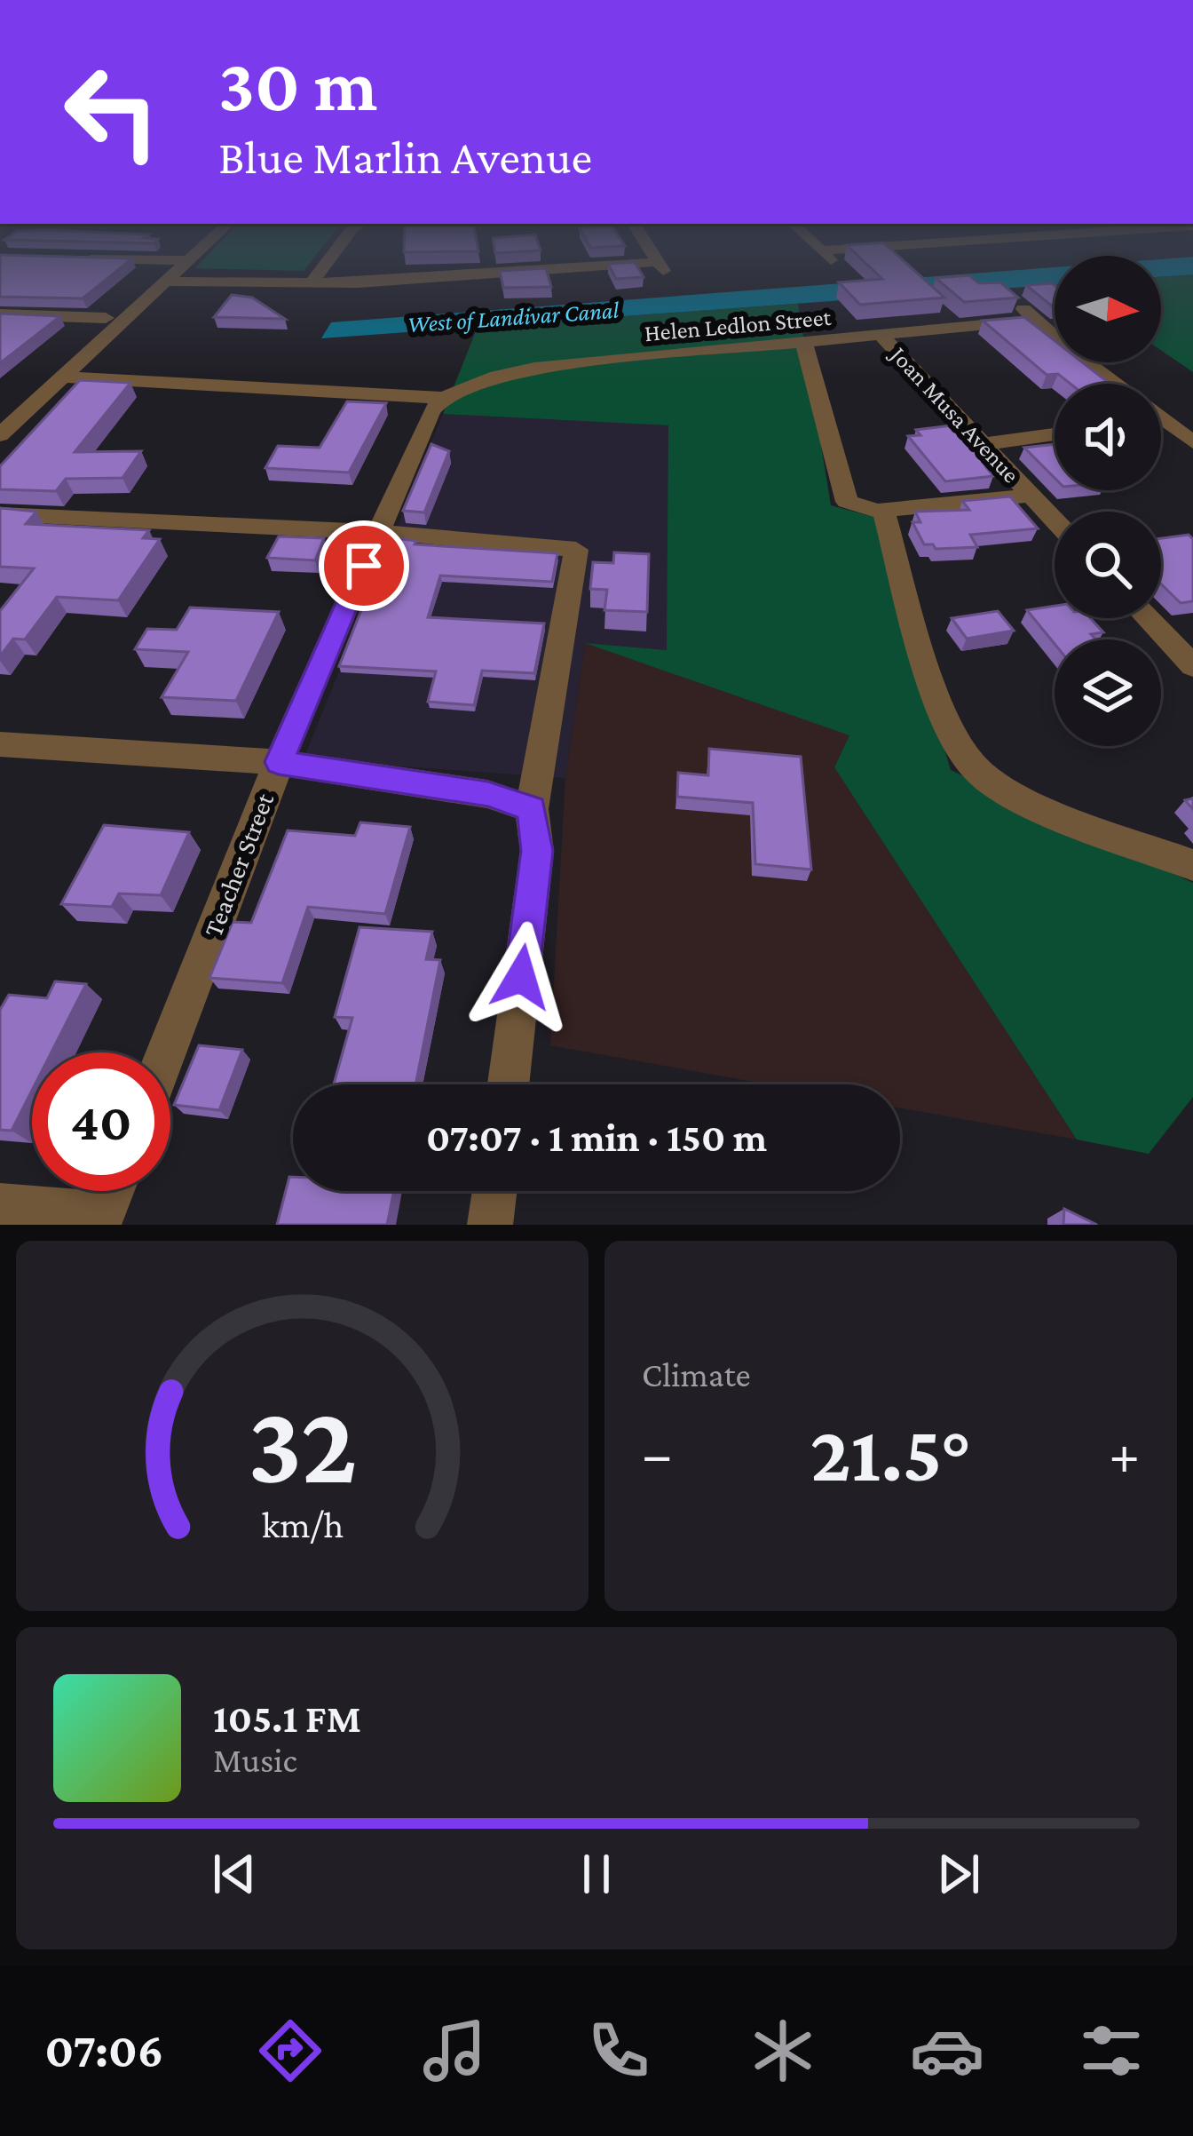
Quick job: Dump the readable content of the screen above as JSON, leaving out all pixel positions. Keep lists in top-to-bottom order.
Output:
{
  "streets": {
    "street": ["Helen Ledlon Street", "Joan Musa Avenue", "Teacher Street"]
  },
  "crossings": [
    ["Helen Ledlon Street", "Joan Musa Avenue"],
    ["Helen Ledlon Street", "Teacher Street"]
  ],
  "water": ["West of Landivar Canal"],
  "north": "right",
  "page": {
    "turn": ["30 m", "Blue Marlin Avenue"],
    "limit": "40",
    "trip": "07:07 · 1 min · 150 m",
    "tile": "Climate",
    "heat": ["−", "21.5°", "+"],
    "song": ["105.1 FM", "Music"],
    "tabs": "07:06",
    "gauge": ["32", "km/h"]
  }
}
